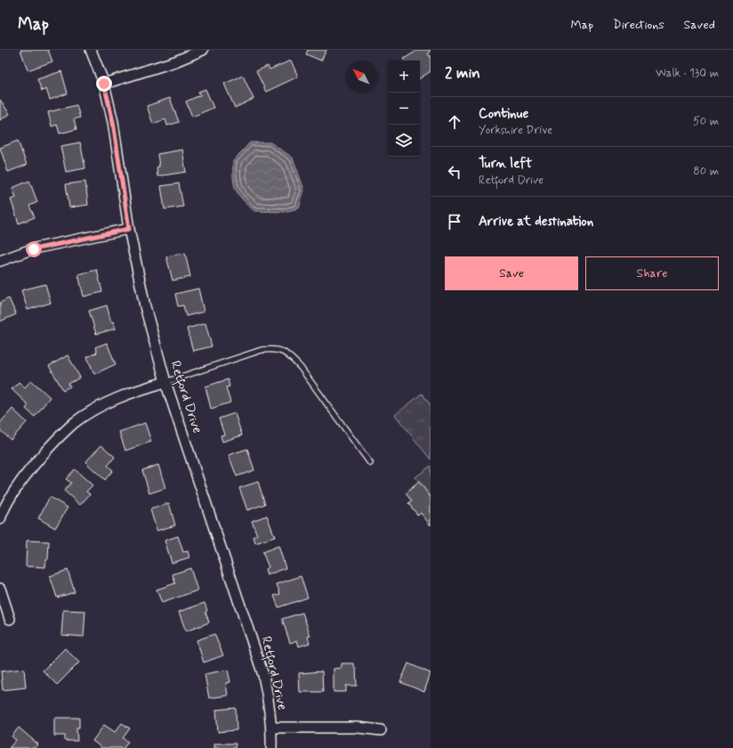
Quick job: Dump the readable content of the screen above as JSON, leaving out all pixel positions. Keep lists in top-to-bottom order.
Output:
{
  "streets": {
    "street": ["Retford Drive"]
  },
  "north": "top left",
  "page": {
    "header": "Map",
    "nav": ["Map", "Directions", "Saved"],
    "heading": ["2 min", "Walk · 130 m"],
    "map_buttons": ["+", "−"],
    "list": [
      ["Continue", "Yorkshire Drive", "50 m"],
      ["Turn left", "Retford Drive", "80 m"],
      "Arrive at destination"
    ],
    "buttons": ["Save", "Share"]
  }
}
